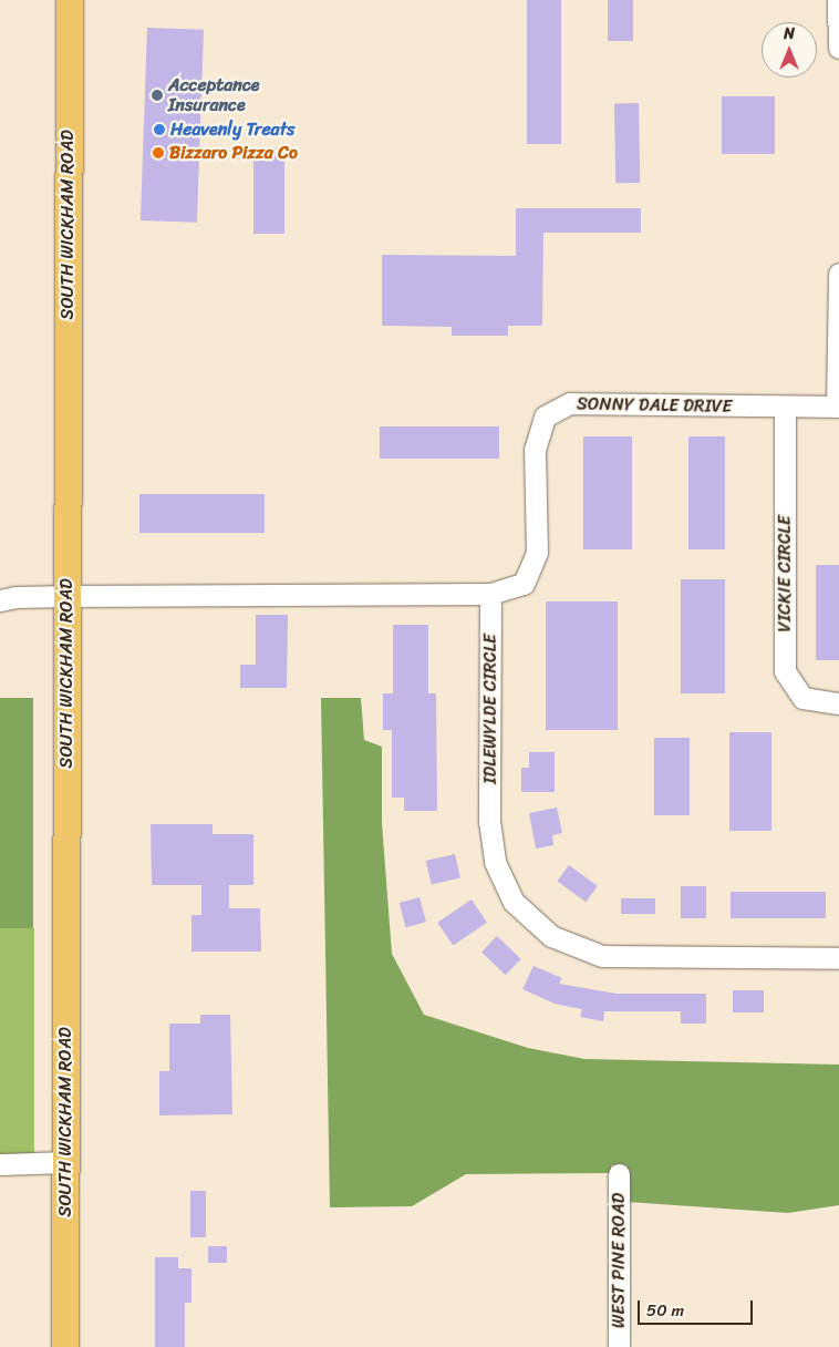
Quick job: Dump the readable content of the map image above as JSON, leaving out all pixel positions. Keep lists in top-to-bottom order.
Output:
{
  "streets": {
    "main road": ["SOUTH WICKHAM ROAD"],
    "street": [
      "SONNY DALE DRIVE",
      "VICKIE CIRCLE",
      "IDLEWYLDE CIRCLE",
      "WEST PINE ROAD"
    ]
  },
  "crossings": [
    ["SONNY DALE DRIVE", "VICKIE CIRCLE"],
    ["SONNY DALE DRIVE", "IDLEWYLDE CIRCLE"]
  ],
  "places": ["Acceptance Insurance", "Heavenly Treats", "Bizzaro Pizza Co"],
  "scale_bar": "50 m",
  "north": "top"
}
